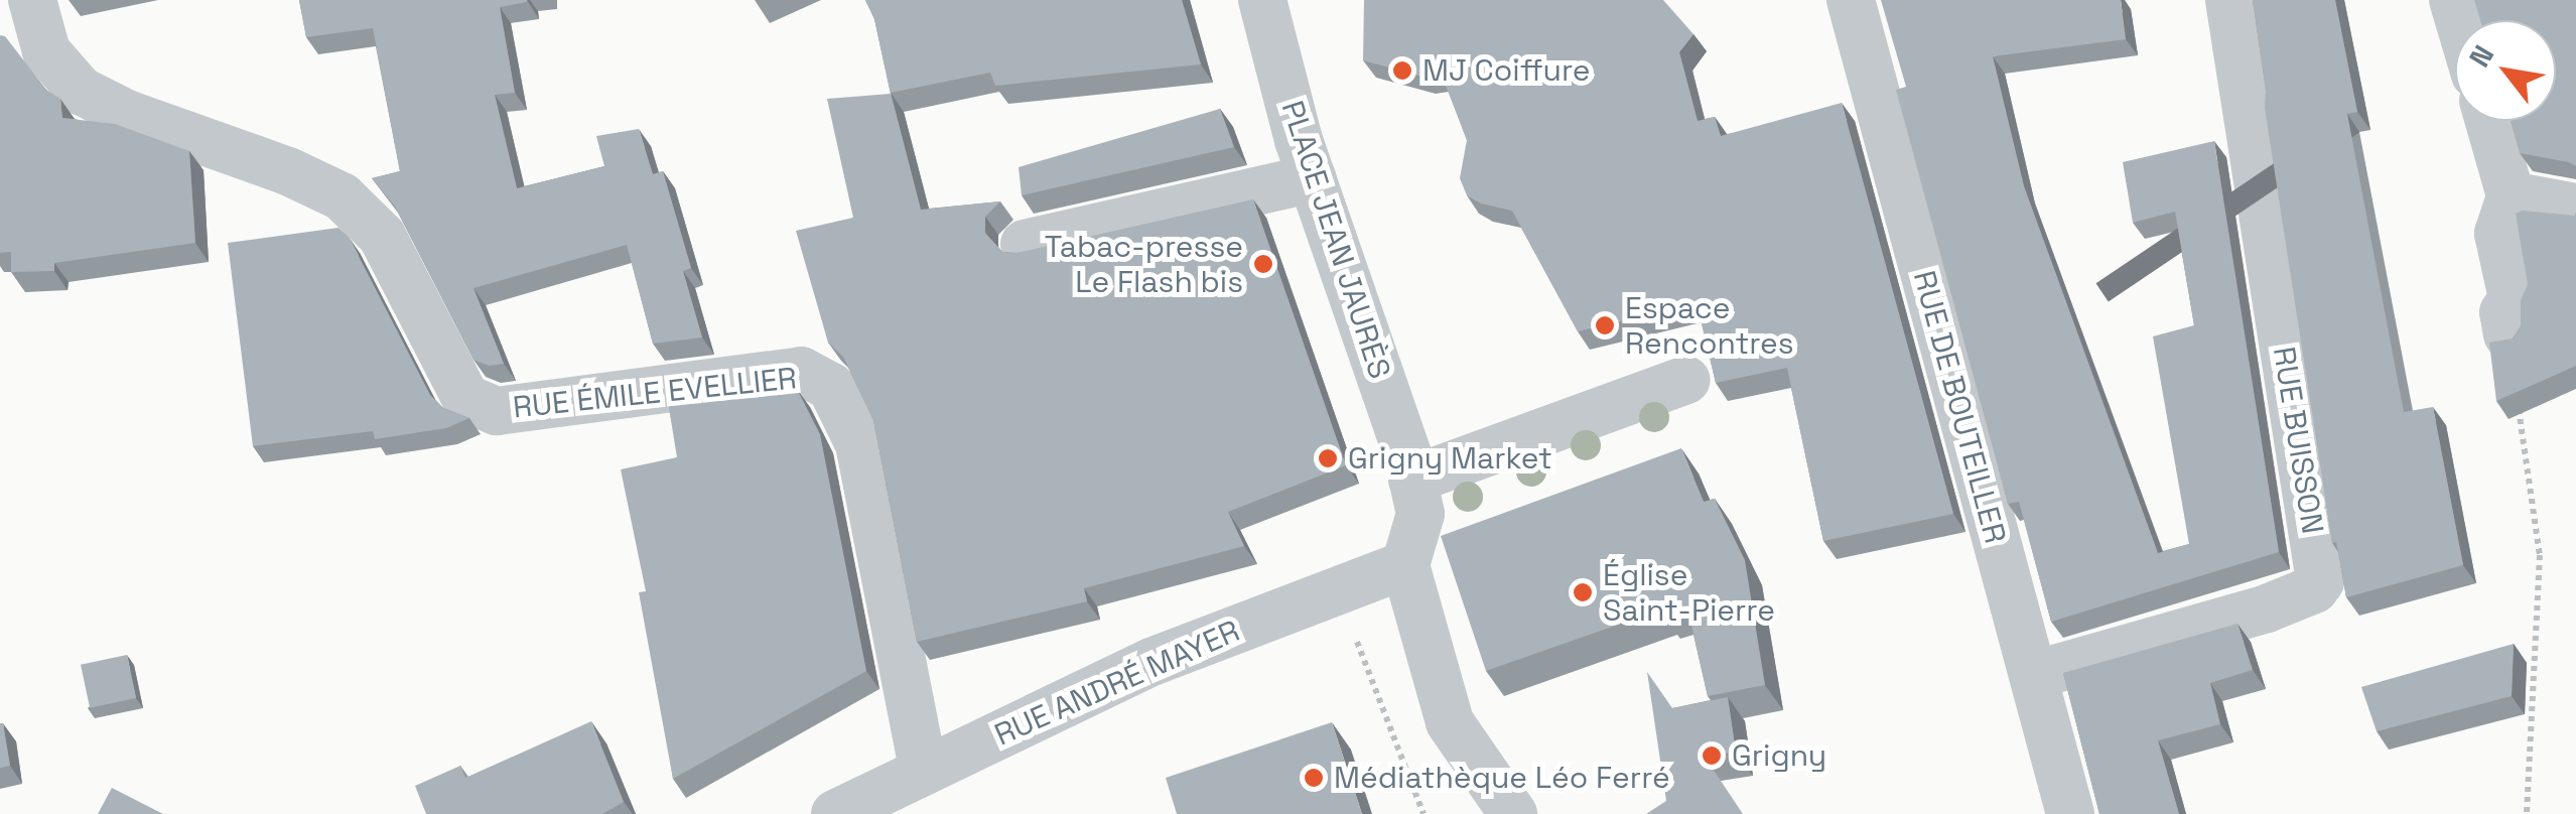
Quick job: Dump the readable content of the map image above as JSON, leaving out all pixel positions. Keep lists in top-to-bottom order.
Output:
{
  "streets": {
    "street": [
      "PLACE JEAN JAURÈS",
      "RUE ÉMILE EVELLIER",
      "RUE DE BOUTEILLER",
      "RUE BUISSON",
      "RUE ANDRÉ MAYER"
    ]
  },
  "crossings": [
    ["PLACE JEAN JAURÈS", "RUE ANDRÉ MAYER"],
    ["RUE ÉMILE EVELLIER", "RUE ANDRÉ MAYER"],
    ["RUE DE BOUTEILLER", "RUE BUISSON"]
  ],
  "places": [
    "MJ Coiffure",
    "Tabac-presse Le Flash bis",
    "Espace Rencontres",
    "Grigny Market",
    "Église Saint-Pierre",
    "Grigny",
    "Médiathèque Léo Ferré"
  ],
  "north": "top left"
}
